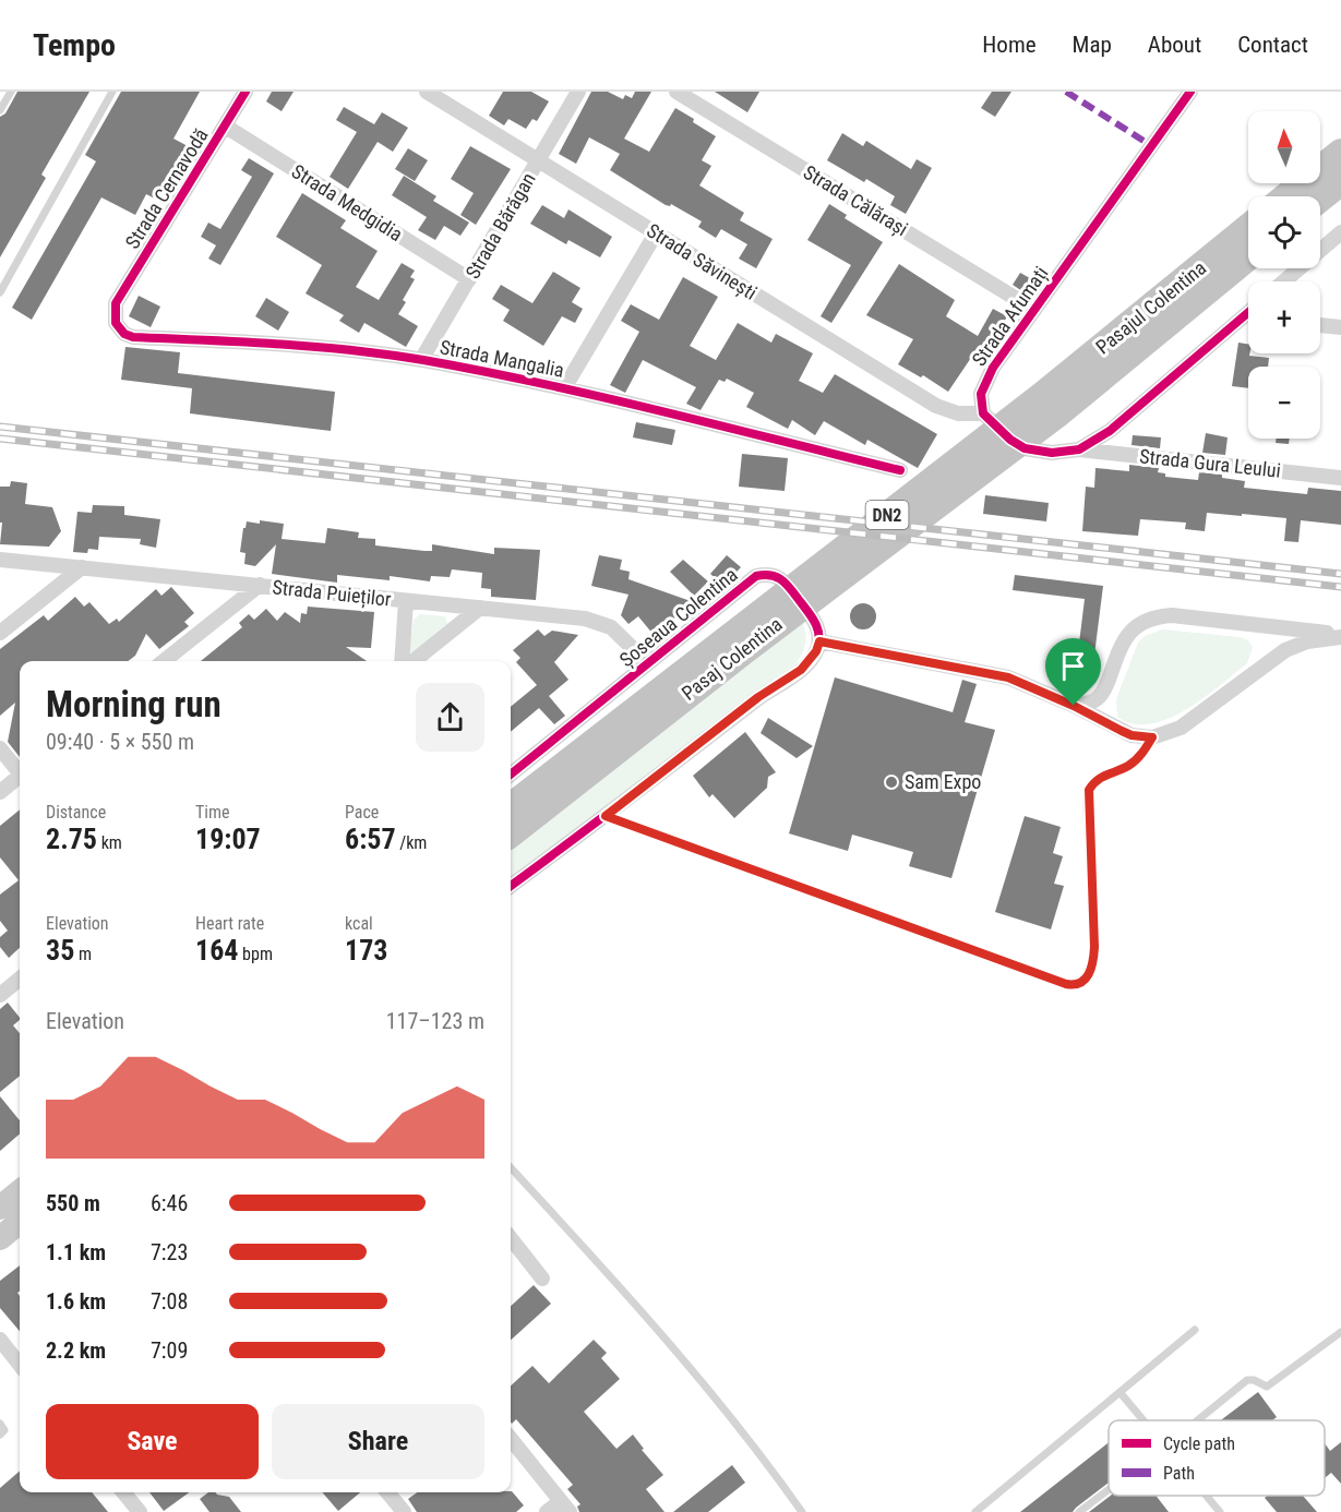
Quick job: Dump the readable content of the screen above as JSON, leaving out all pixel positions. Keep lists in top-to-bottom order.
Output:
{
  "streets": {
    "highway": ["Pasajul Colentina", "DN2", "Pasaj Colentina"],
    "street": [
      "Strada Cernavodă",
      "Strada Călărași",
      "Strada Medgidia",
      "Strada Bărăgan",
      "Strada Săvinești",
      "Strada Afumați",
      "Strada Mangalia",
      "Strada Gura Leului",
      "Strada Puieților",
      "Șoseaua Colentina"
    ]
  },
  "crossings": [
    ["Strada Cernavodă", "Strada Medgidia"],
    ["Strada Cernavodă", "Strada Mangalia"],
    ["Strada Călărași", "Strada Afumați"],
    ["Strada Medgidia", "Strada Bărăgan"],
    ["Strada Bărăgan", "Strada Săvinești"],
    ["Strada Bărăgan", "Strada Mangalia"],
    ["Strada Săvinești", "Strada Afumați"],
    ["Pasajul Colentina", "Pasaj Colentina"],
    ["Strada Puieților", "Șoseaua Colentina"]
  ],
  "places": ["Sam Expo"],
  "legend": ["Cycle path", "Path"],
  "north": "top",
  "page": {
    "header": "Tempo",
    "nav": [
      "Home",
      "Map",
      "About",
      "Contact"
    ],
    "map_buttons": ["+", "−"],
    "heading": ["Morning run", "09:40 · 5 × 550 m"],
    "stats": [
      ["Distance", "2.75 km"],
      ["Time", "19:07"],
      ["Pace", "6:57 /km"],
      ["Elevation", "35 m"],
      ["Heart rate", "164 bpm"],
      ["kcal", "173"]
    ],
    "chart": ["Elevation", "117–123 m"],
    "list": [
      {
        "name": "550 m",
        "note": "6:46"
      },
      {
        "name": "1.1 km",
        "note": "7:23"
      },
      {
        "name": "1.6 km",
        "note": "7:08"
      },
      {
        "name": "2.2 km",
        "note": "7:09"
      }
    ],
    "buttons": ["Save", "Share"]
  }
}
